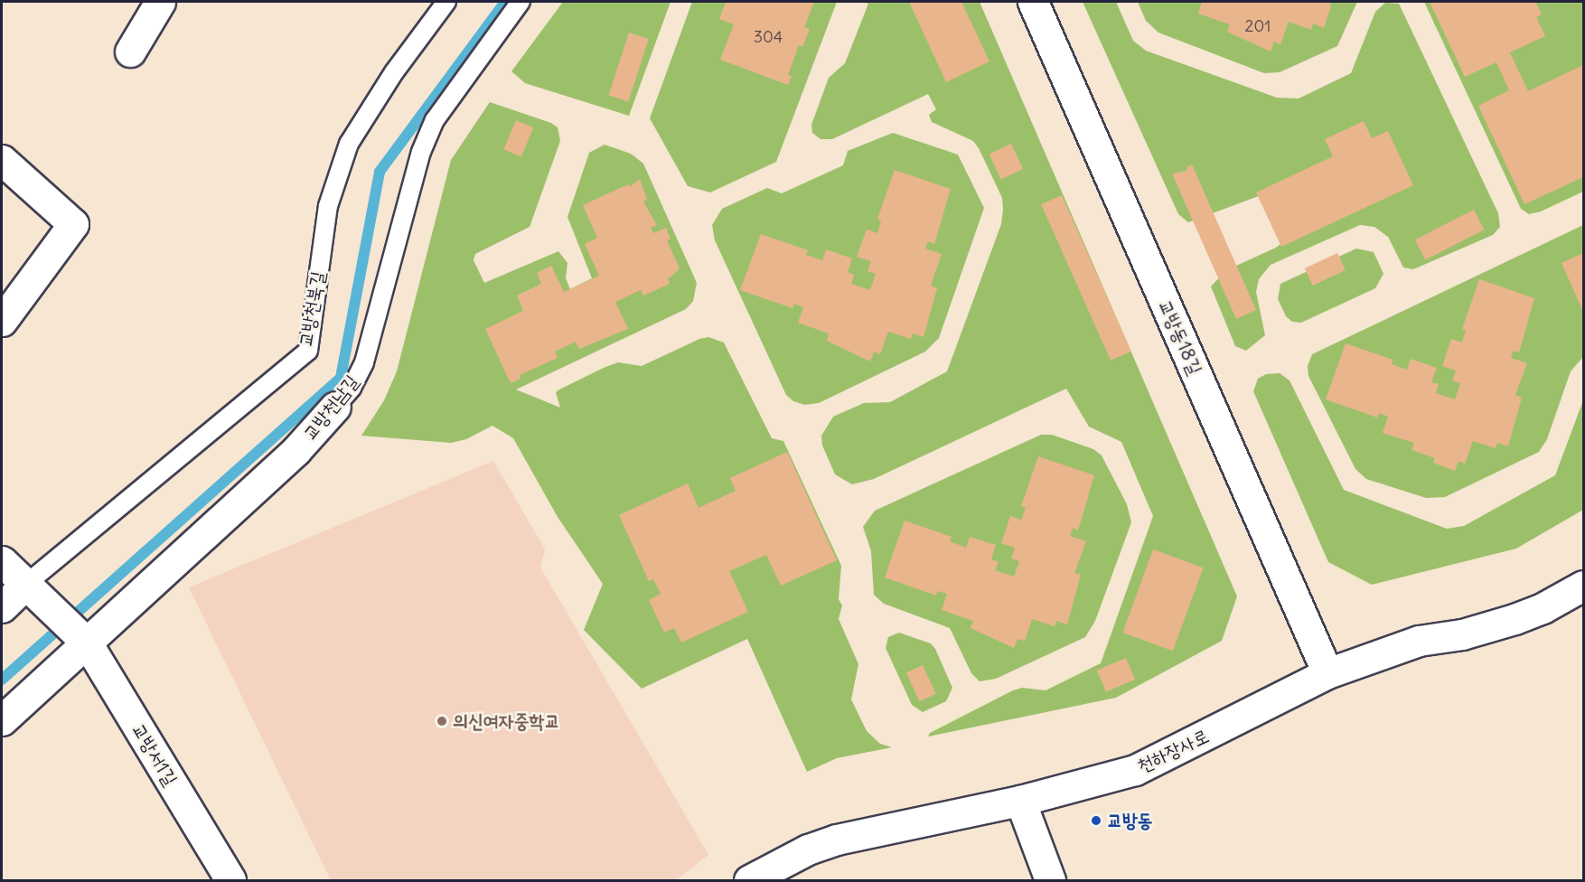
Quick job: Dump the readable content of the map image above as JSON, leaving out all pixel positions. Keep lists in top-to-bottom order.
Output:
{
  "streets": {
    "main road": [
      "교방천북길",
      "교방동18길",
      "교방천남길",
      "천하장사로",
      "교방서1길"
    ]
  },
  "crossings": [
    ["교방천북길", "교방서1길"],
    ["교방동18길", "천하장사로"],
    ["교방천남길", "교방서1길"]
  ],
  "places": ["의신여자중학교", "교방동"],
  "house_numbers": ["201", "304"]
}
